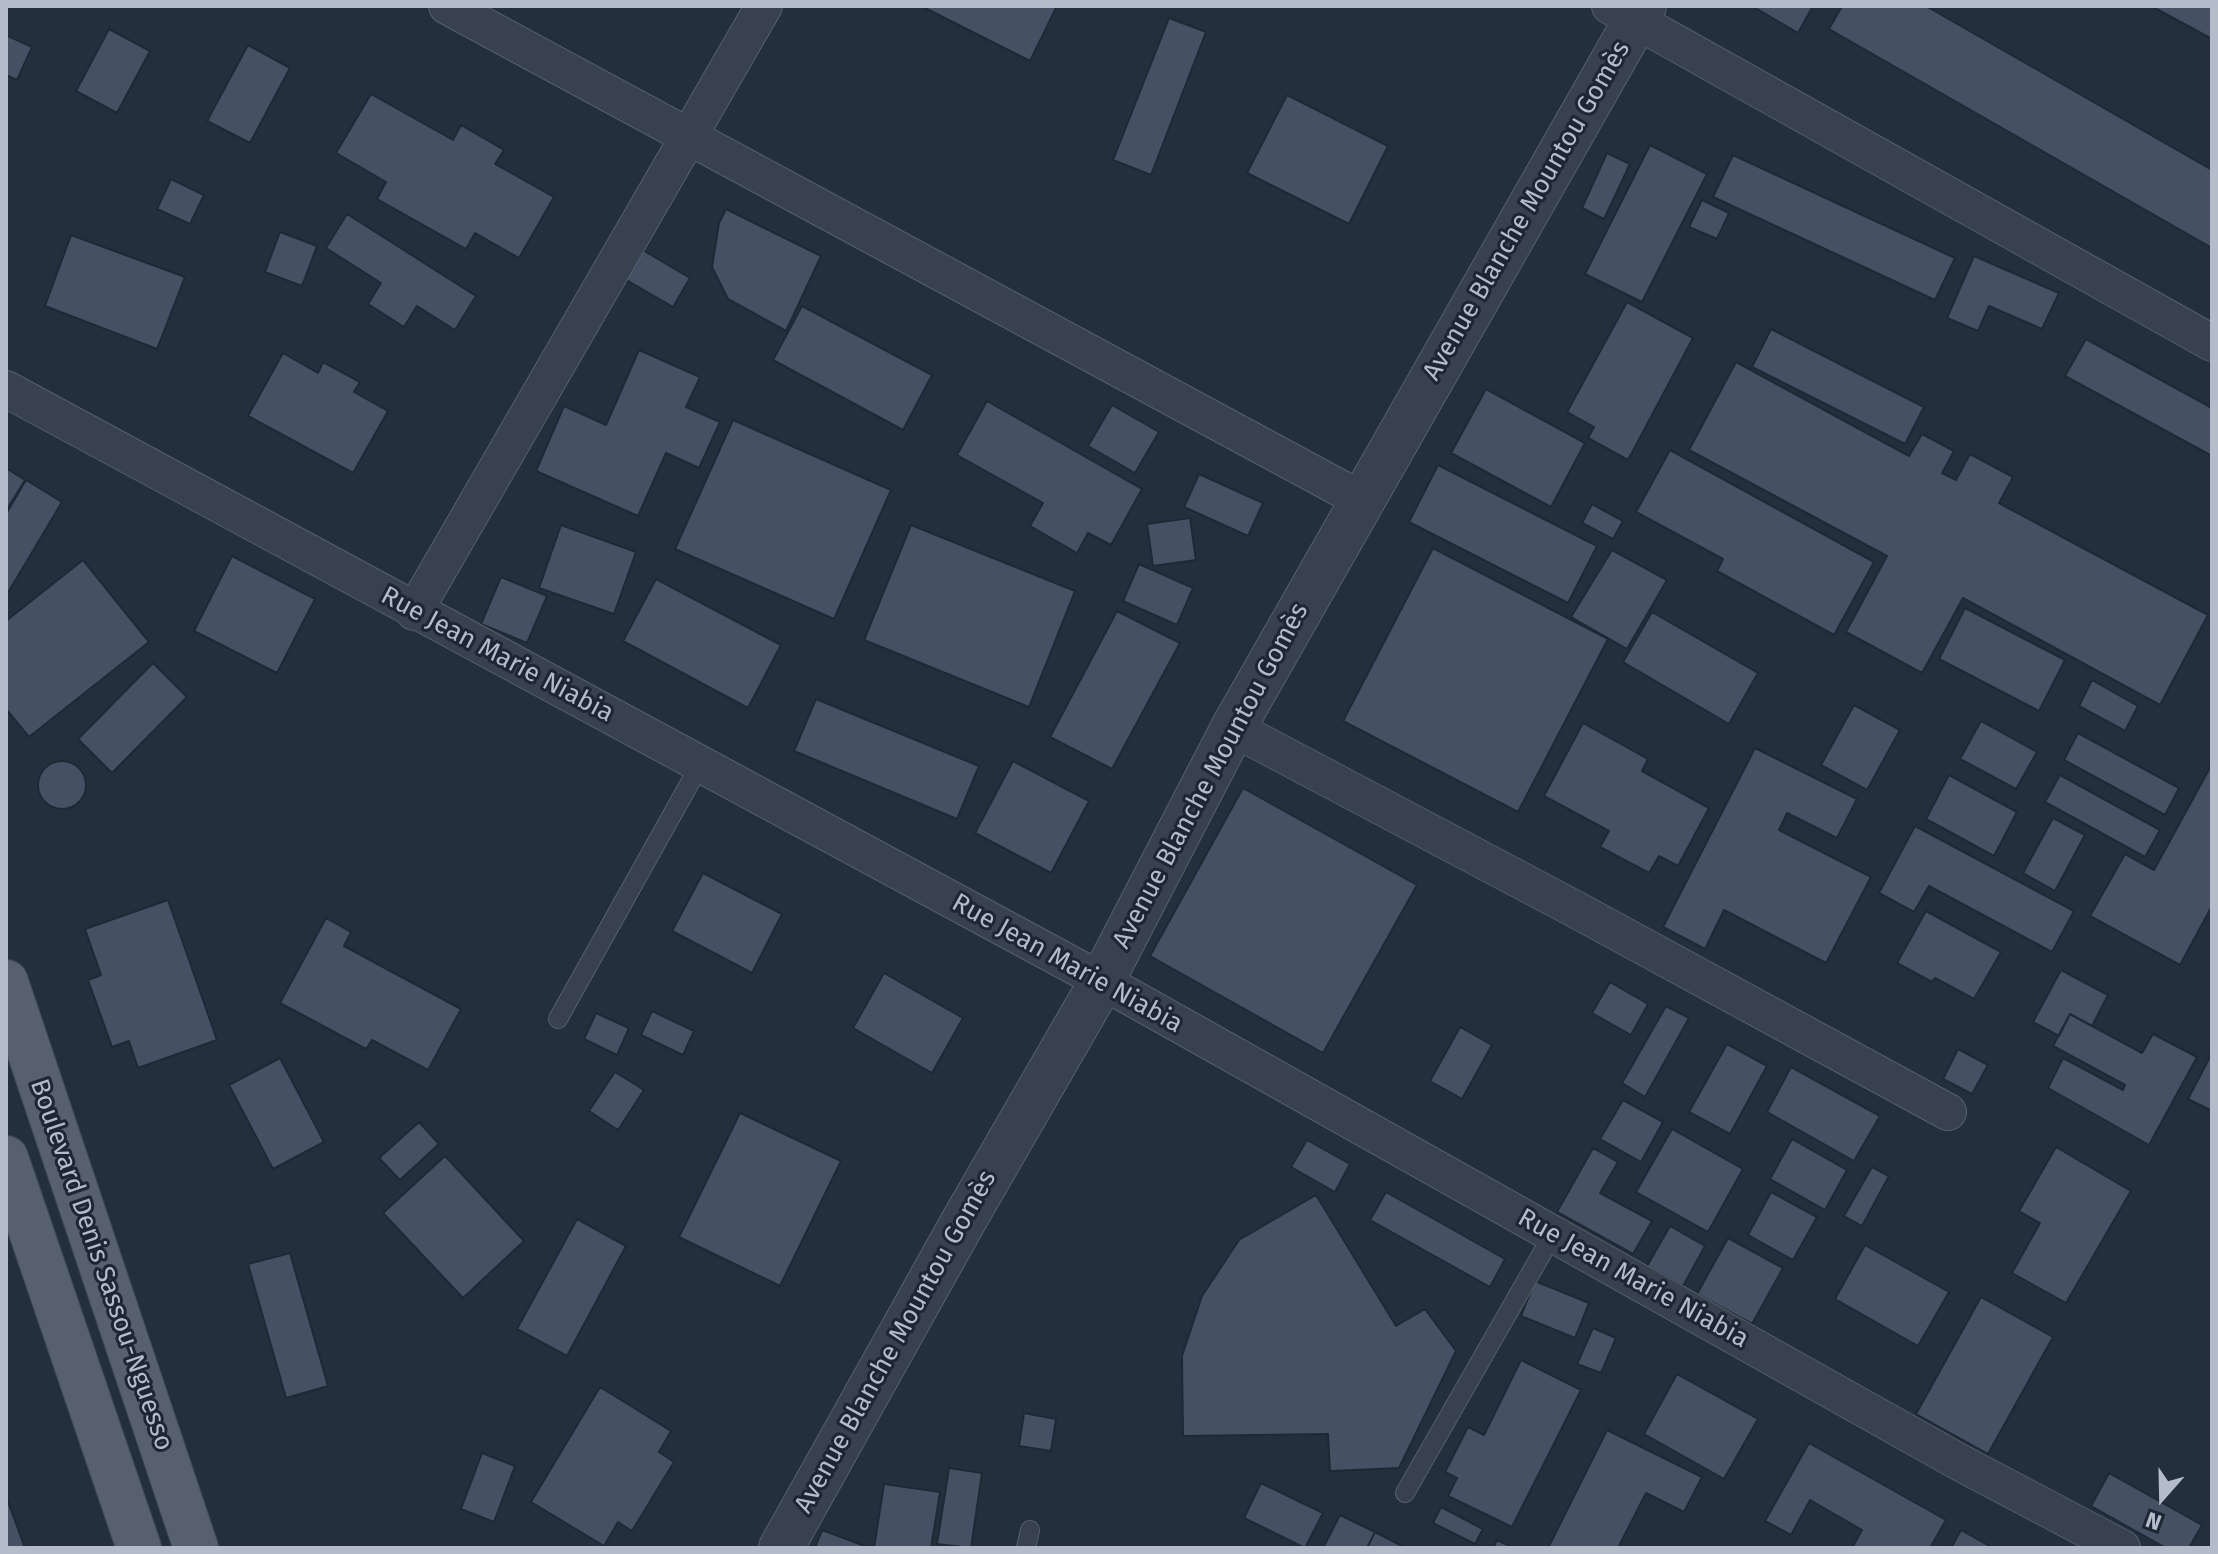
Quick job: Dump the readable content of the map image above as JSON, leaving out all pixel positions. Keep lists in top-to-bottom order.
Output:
{
  "streets": {
    "main road": ["Boulevard Denis Sassou-Nguesso"],
    "street": ["Avenue Blanche Mountou Gomès", "Rue Jean Marie Niabia"]
  },
  "crossings": [
    ["Avenue Blanche Mountou Gomès", "Rue Jean Marie Niabia"]
  ],
  "north": "bottom"
}
